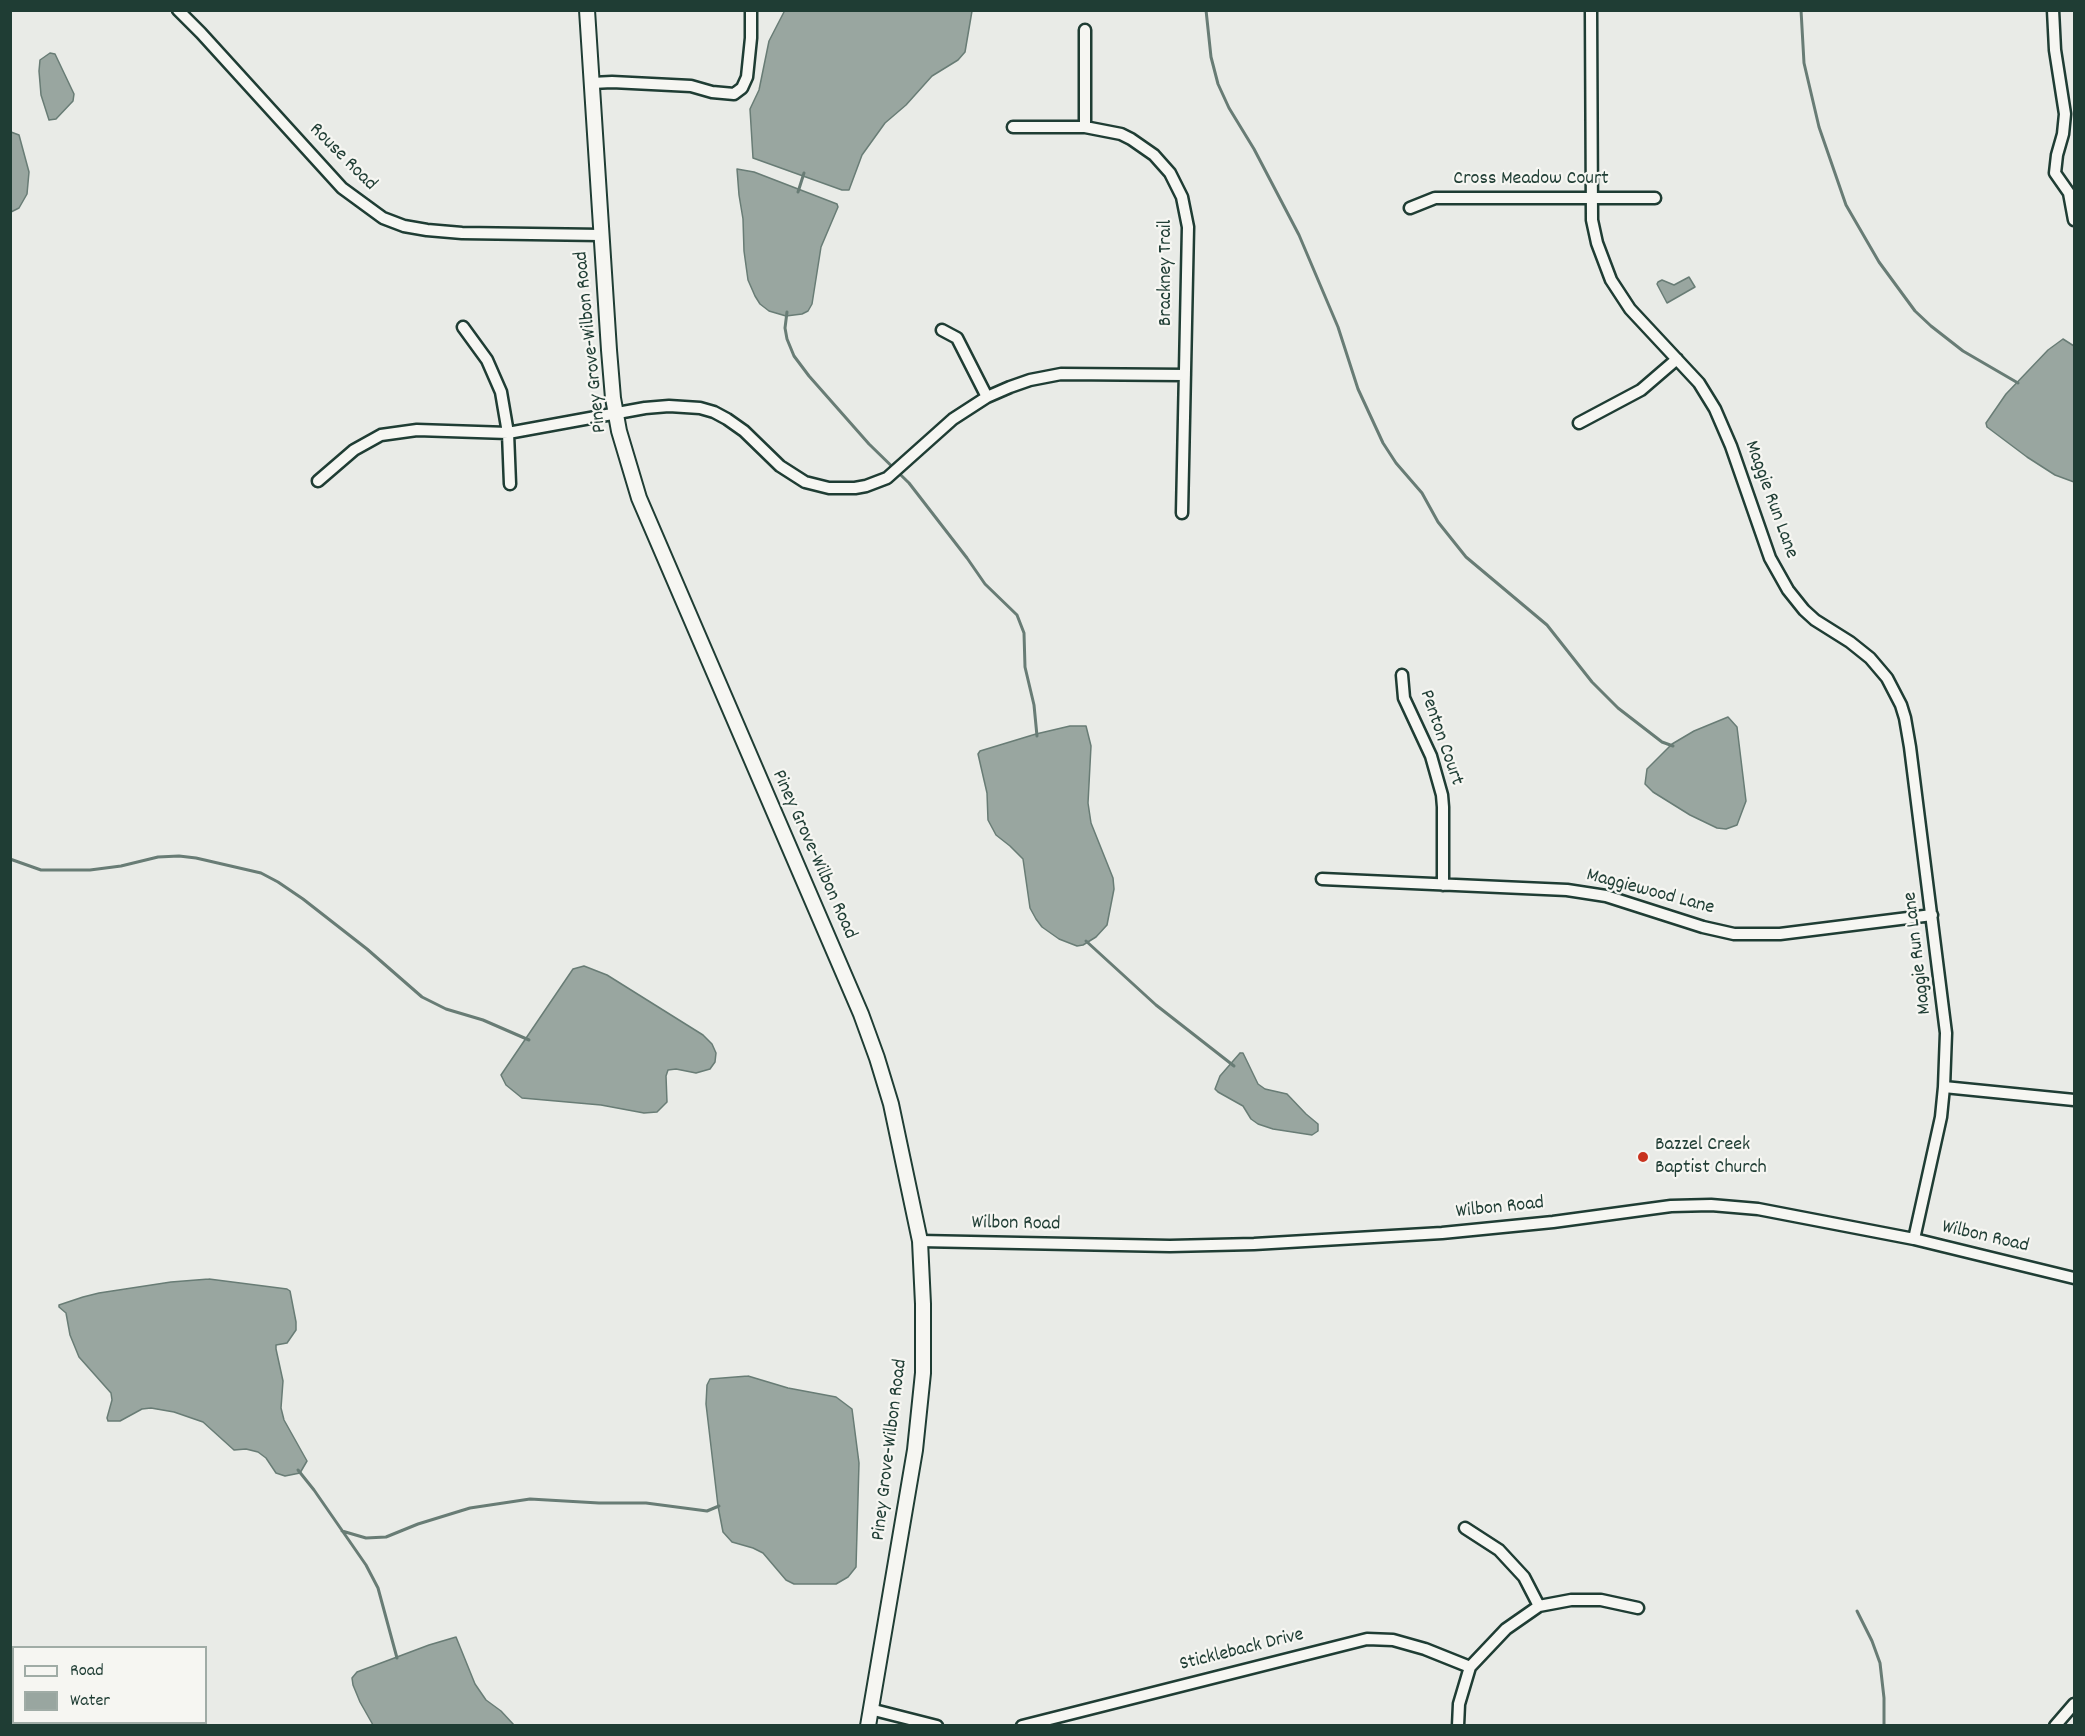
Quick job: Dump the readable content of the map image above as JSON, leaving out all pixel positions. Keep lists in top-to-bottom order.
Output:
{
  "streets": {
    "street": [
      "Rouse Road",
      "Cross Meadow Court",
      "Brackney Trail",
      "Piney Grove-Wilbon Road",
      "Maggie Run Lane",
      "Penton Court",
      "Maggiewood Lane",
      "Wilbon Road",
      "Stickleback Drive"
    ]
  },
  "crossings": [
    ["Rouse Road", "Piney Grove-Wilbon Road"],
    ["Cross Meadow Court", "Maggie Run Lane"],
    ["Piney Grove-Wilbon Road", "Wilbon Road"],
    ["Maggie Run Lane", "Maggiewood Lane"],
    ["Maggie Run Lane", "Wilbon Road"],
    ["Penton Court", "Maggiewood Lane"]
  ],
  "places": ["Bazzel Creek Baptist Church"],
  "legend": ["Road", "Water"]
}
